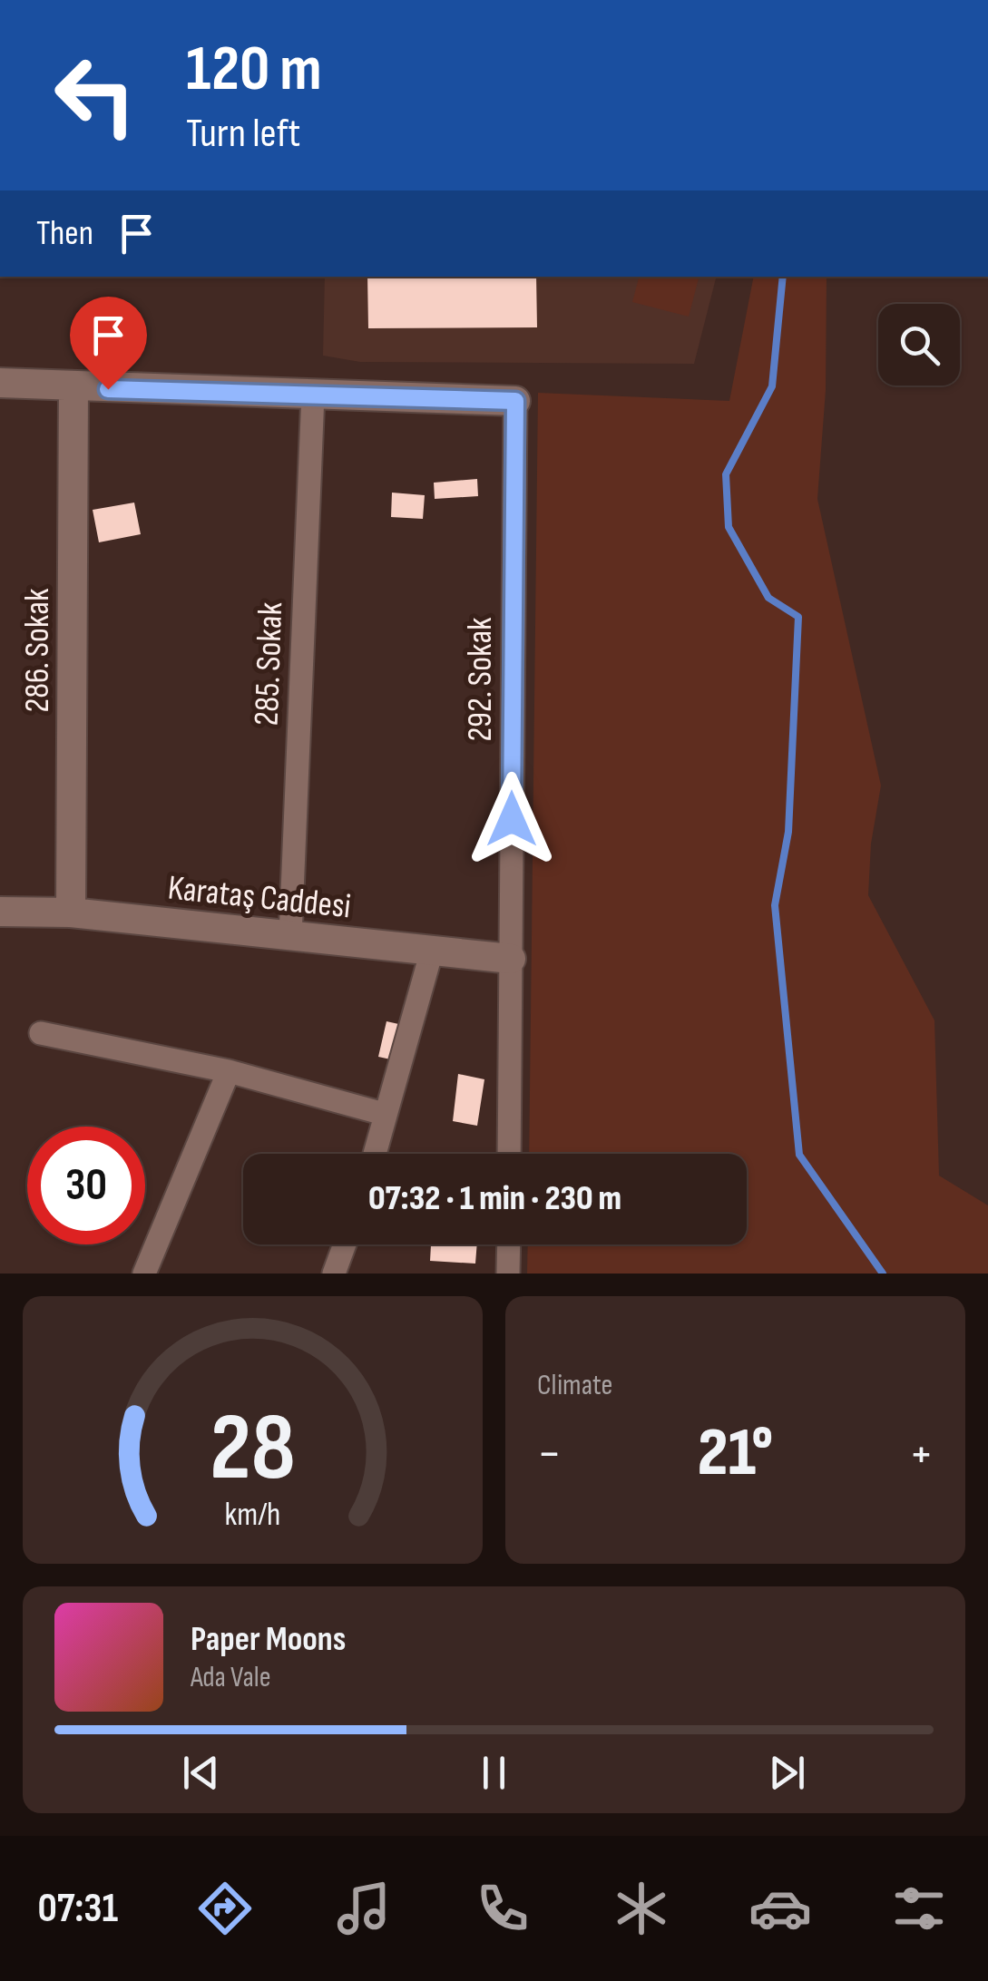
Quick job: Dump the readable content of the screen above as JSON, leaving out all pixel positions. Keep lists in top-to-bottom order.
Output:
{
  "streets": {
    "street": [
      "286. Sokak",
      "285. Sokak",
      "292. Sokak",
      "Karataş Caddesi"
    ]
  },
  "crossings": [
    ["286. Sokak", "Karataş Caddesi"],
    ["285. Sokak", "Karataş Caddesi"],
    ["292. Sokak", "Karataş Caddesi"]
  ],
  "page": {
    "turn": ["120 m", "Turn left"],
    "then": "Then",
    "limit": "30",
    "trip": "07:32 · 1 min · 230 m",
    "tile": "Climate",
    "heat": ["−", "21°", "+"],
    "song": ["Paper Moons", "Ada Vale"],
    "tabs": "07:31",
    "gauge": ["28", "km/h"]
  }
}
